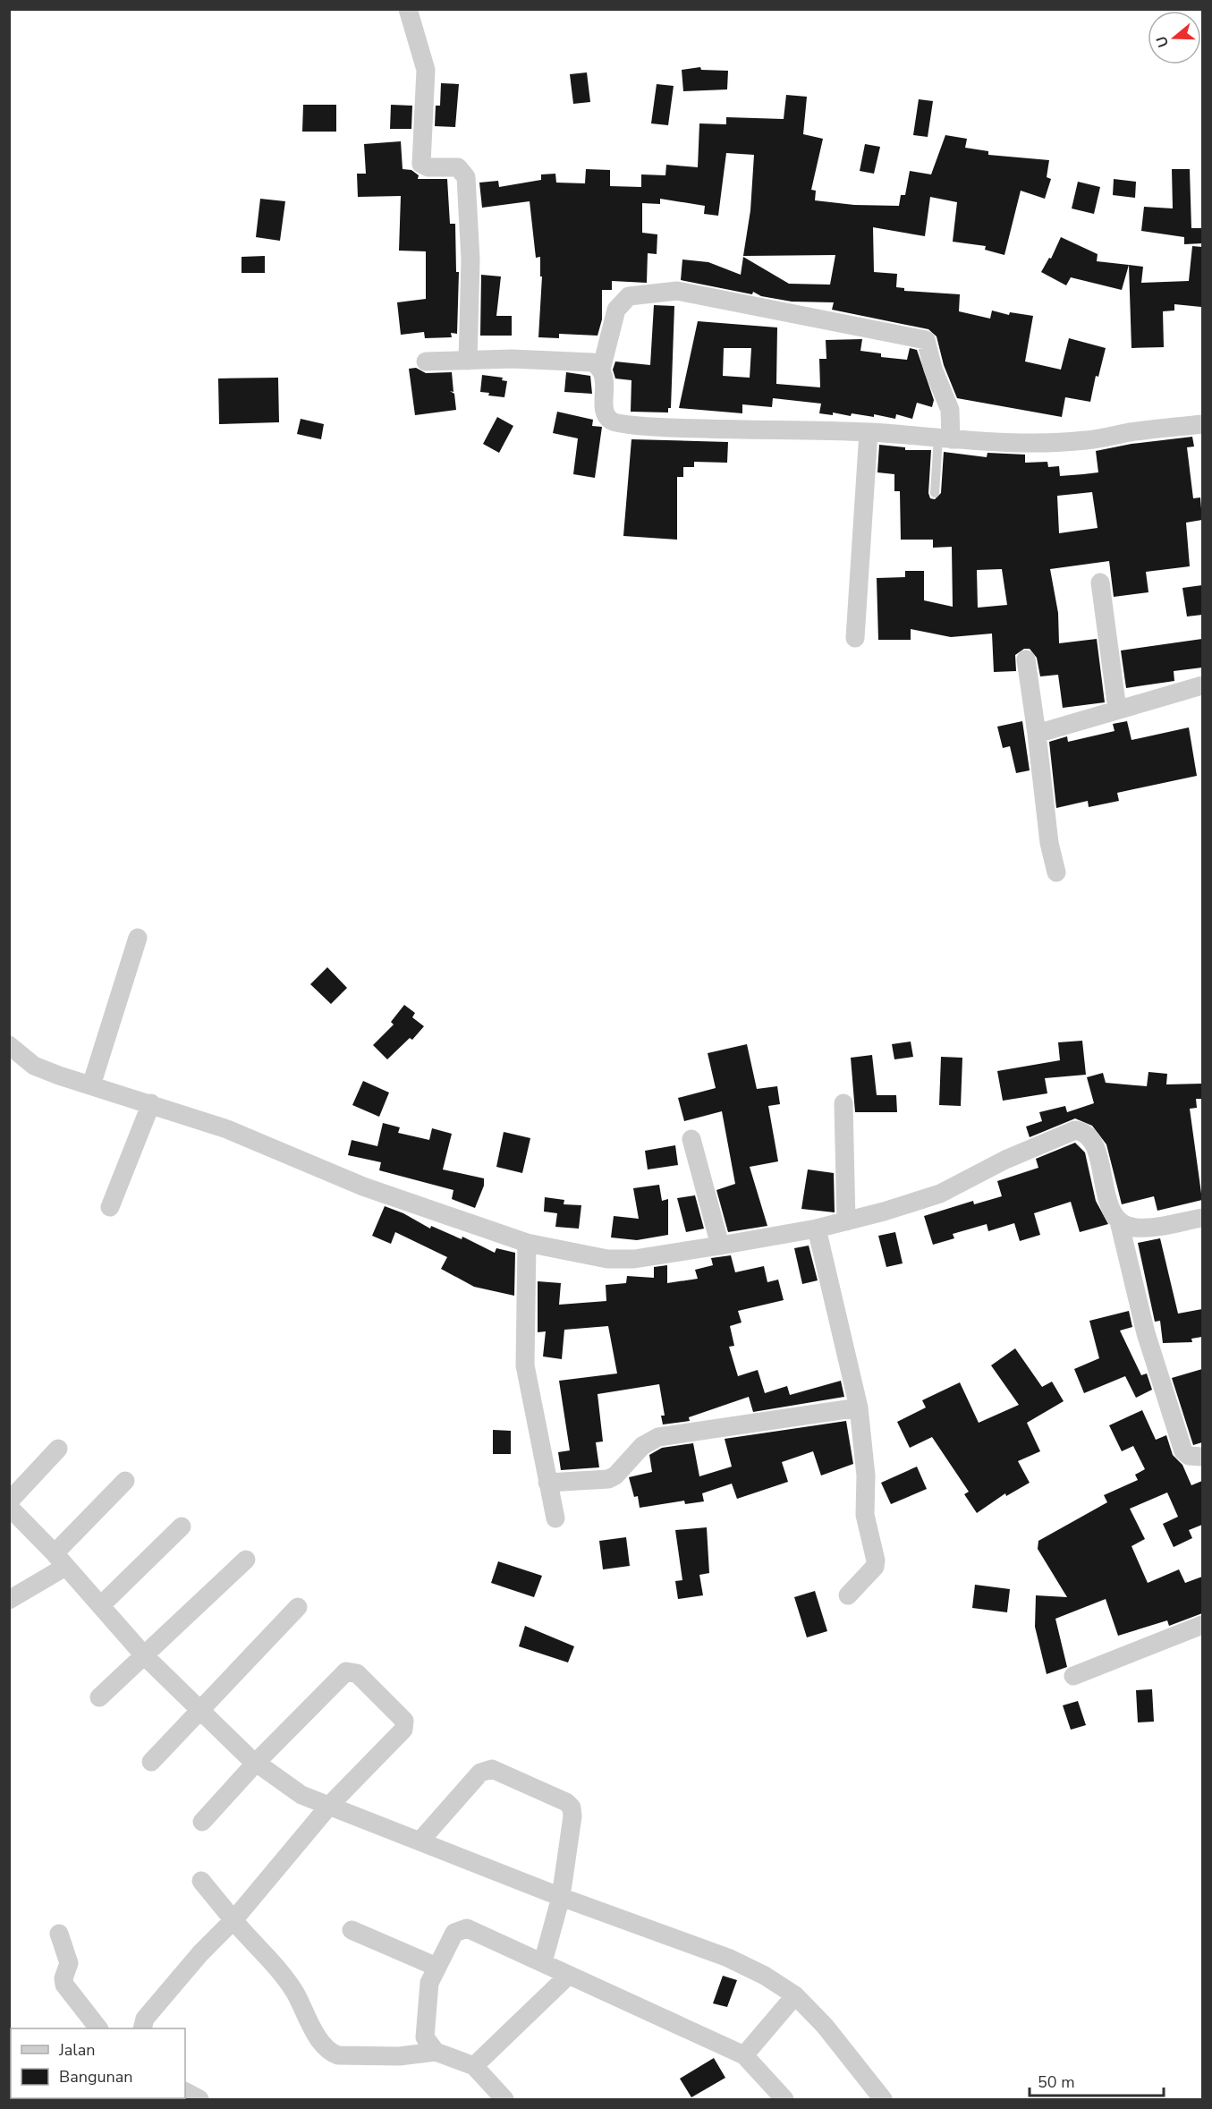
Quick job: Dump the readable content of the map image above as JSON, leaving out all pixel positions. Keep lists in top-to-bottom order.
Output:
{
  "legend": ["Jalan", "Bangunan"],
  "scale_bar": "50 m",
  "north": "left"
}
